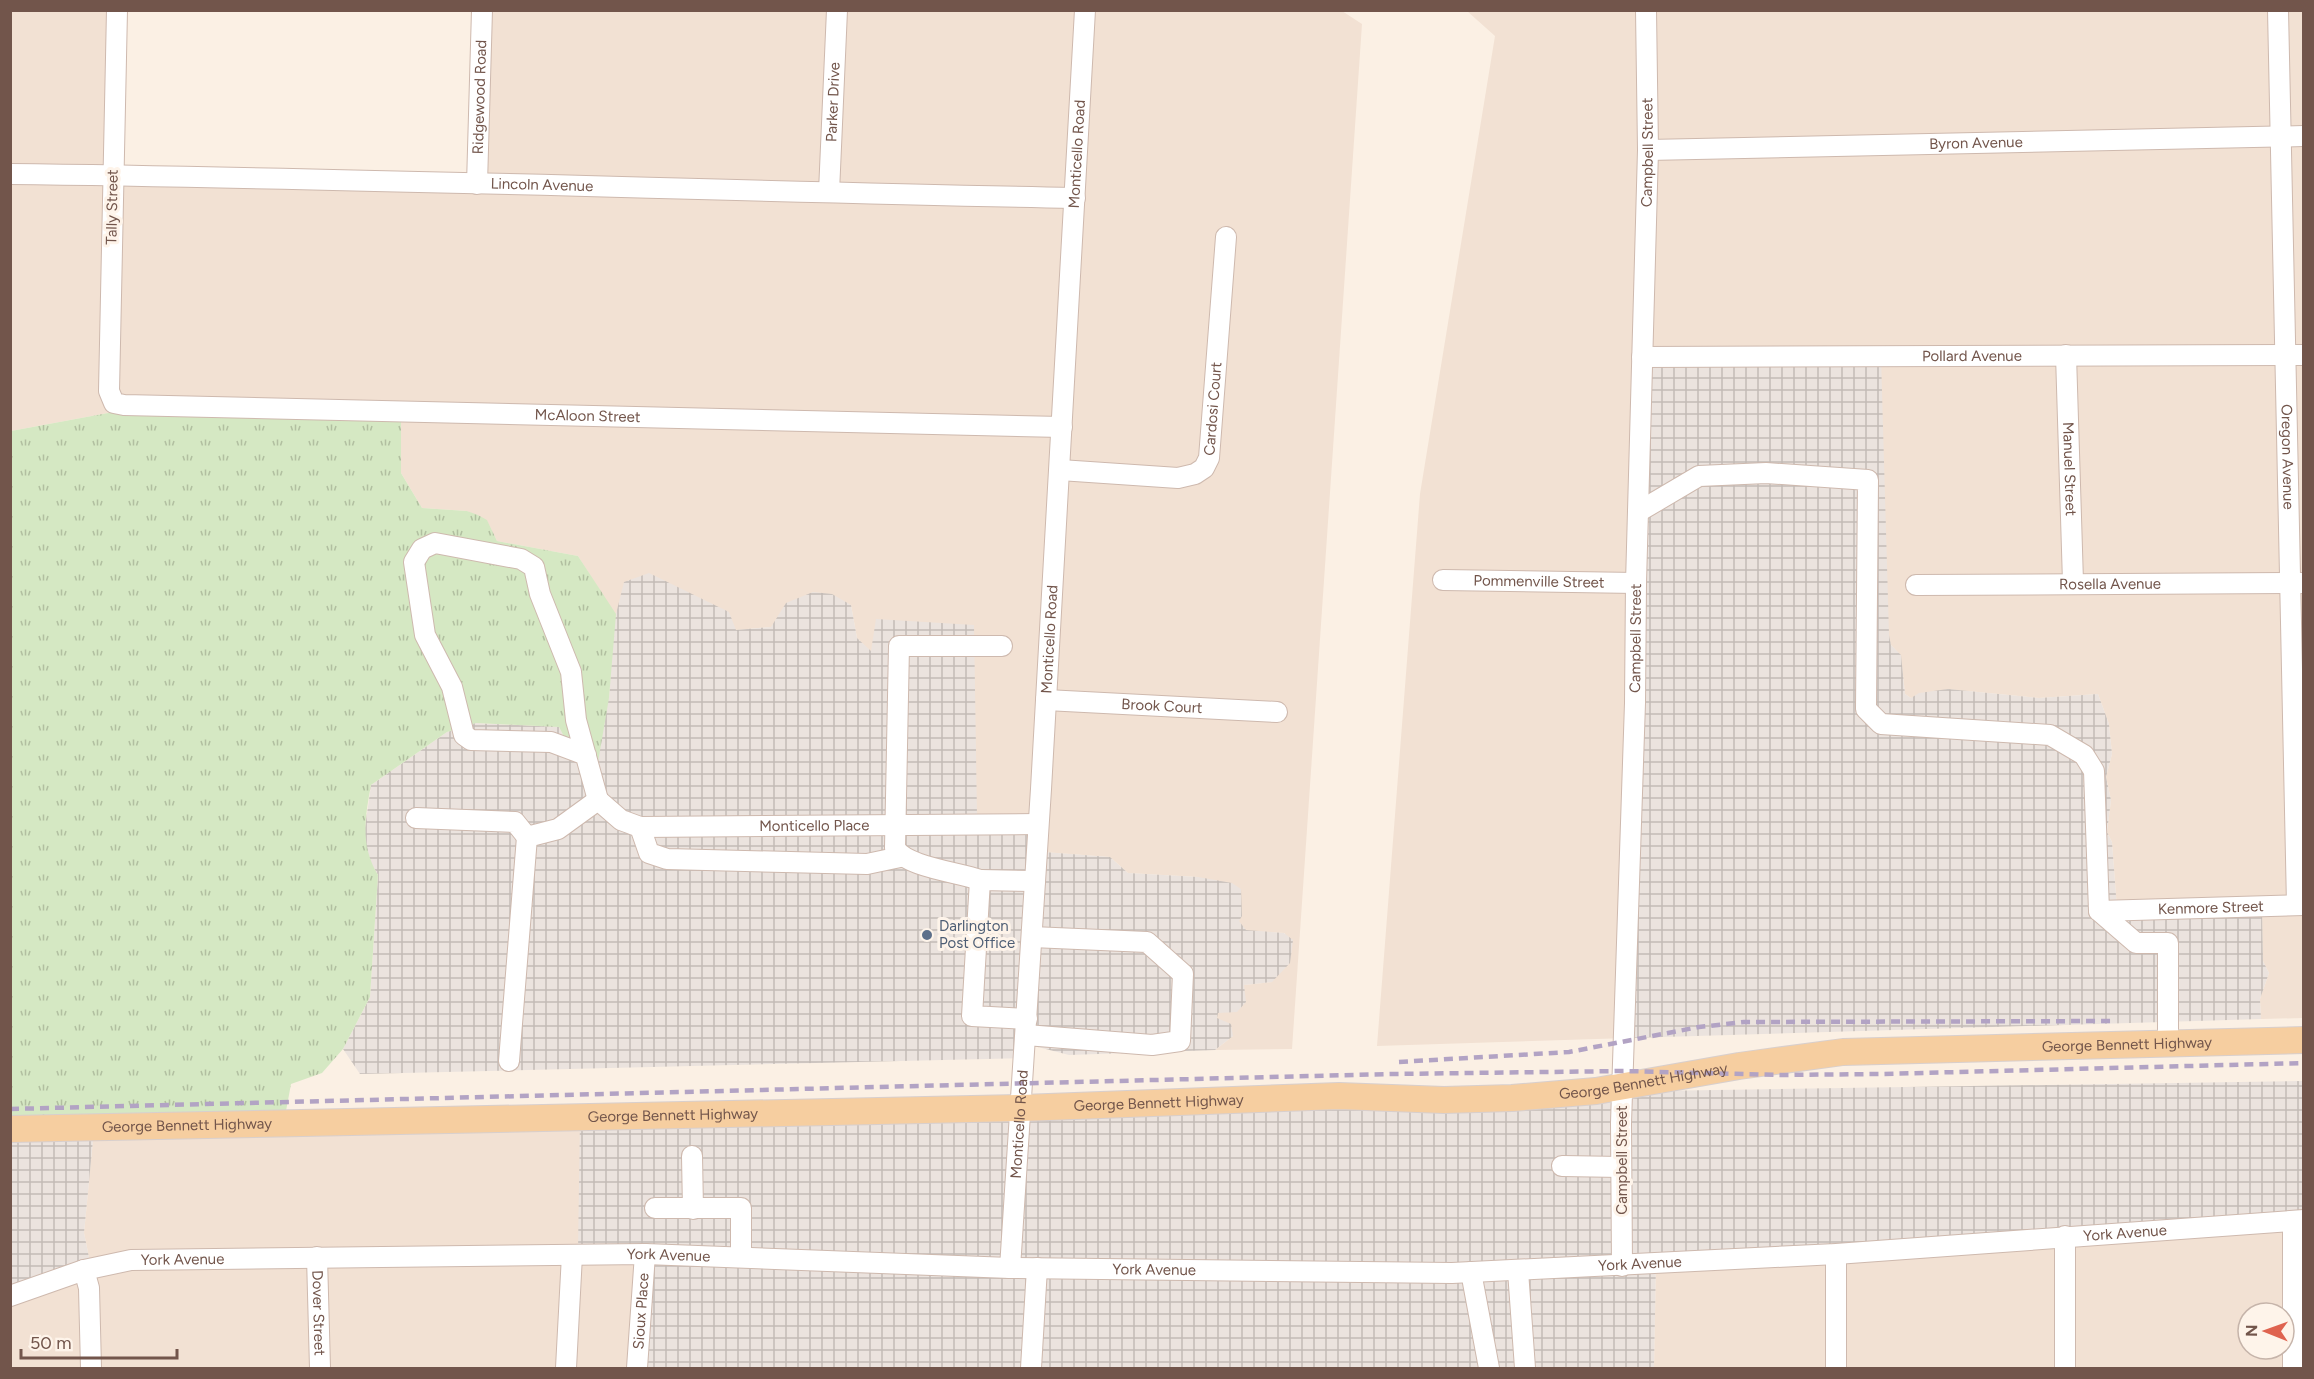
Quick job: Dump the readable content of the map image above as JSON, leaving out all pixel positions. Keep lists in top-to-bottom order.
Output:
{
  "streets": {
    "main road": ["George Bennett Highway"],
    "street": [
      "Ridgewood Road",
      "Parker Drive",
      "Byron Avenue",
      "Campbell Street",
      "Monticello Road",
      "Lincoln Avenue",
      "Tally Street",
      "Pollard Avenue",
      "Cardosi Court",
      "McAloon Street",
      "Oregon Avenue",
      "Manuel Street",
      "Pommenville Street",
      "Rosella Avenue",
      "Brook Court",
      "Monticello Place",
      "Kenmore Street",
      "York Avenue",
      "Sioux Place",
      "Dover Street"
    ]
  },
  "crossings": [
    ["Ridgewood Road", "Lincoln Avenue"],
    ["Parker Drive", "Lincoln Avenue"],
    ["Byron Avenue", "Campbell Street"],
    ["Byron Avenue", "Oregon Avenue"],
    ["Campbell Street", "Pollard Avenue"],
    ["Campbell Street", "Pommenville Street"],
    ["Campbell Street", "George Bennett Highway"],
    ["Campbell Street", "York Avenue"],
    ["Monticello Road", "Lincoln Avenue"],
    ["Monticello Road", "Cardosi Court"],
    ["Monticello Road", "McAloon Street"],
    ["Monticello Road", "Brook Court"],
    ["Monticello Road", "Monticello Place"],
    ["Monticello Road", "George Bennett Highway"],
    ["Monticello Road", "York Avenue"],
    ["Lincoln Avenue", "Tally Street"],
    ["Tally Street", "McAloon Street"],
    ["Pollard Avenue", "Oregon Avenue"],
    ["Pollard Avenue", "Manuel Street"],
    ["Oregon Avenue", "Rosella Avenue"],
    ["Oregon Avenue", "Kenmore Street"],
    ["Manuel Street", "Rosella Avenue"],
    ["York Avenue", "Sioux Place"],
    ["York Avenue", "Dover Street"]
  ],
  "places": ["Darlington Post Office"],
  "scale_bar": "50 m",
  "north": "left"
}
